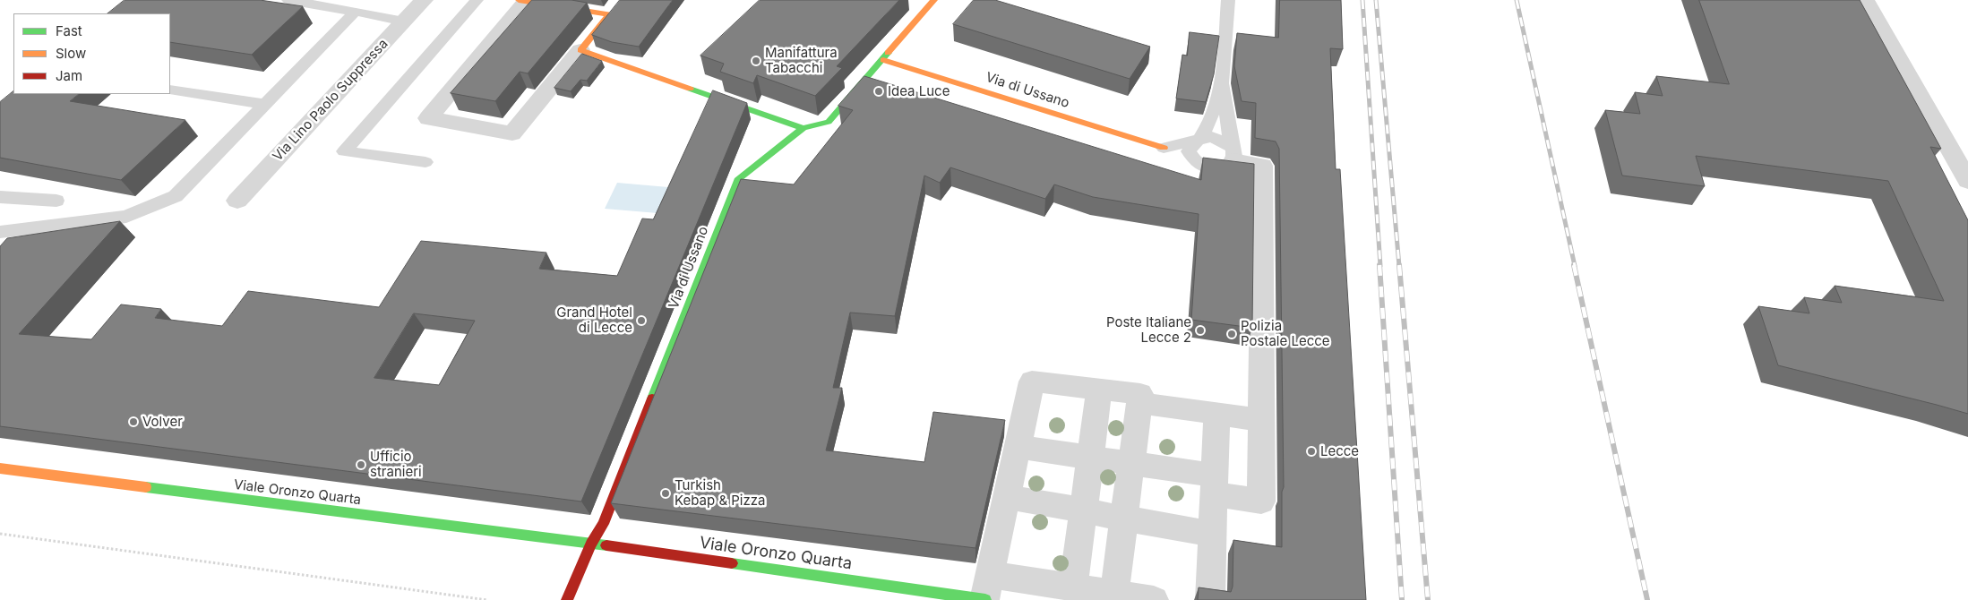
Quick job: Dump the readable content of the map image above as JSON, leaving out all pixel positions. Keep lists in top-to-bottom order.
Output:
{
  "streets": {
    "street": ["Via di Ussano", "Via Lino Paolo Suppressa", "Viale Oronzo Quarta"]
  },
  "crossings": [
    ["Via di Ussano", "Viale Oronzo Quarta"]
  ],
  "places": [
    "Manifattura Tabacchi",
    "Idea Luce",
    "Grand Hotel di Lecce",
    "Poste Italiane Lecce 2",
    "Polizia Postale Lecce",
    "Volver",
    "Lecce",
    "Ufficio stranieri",
    "Turkish Kebap & Pizza"
  ],
  "legend": ["Fast", "Slow", "Jam"]
}
